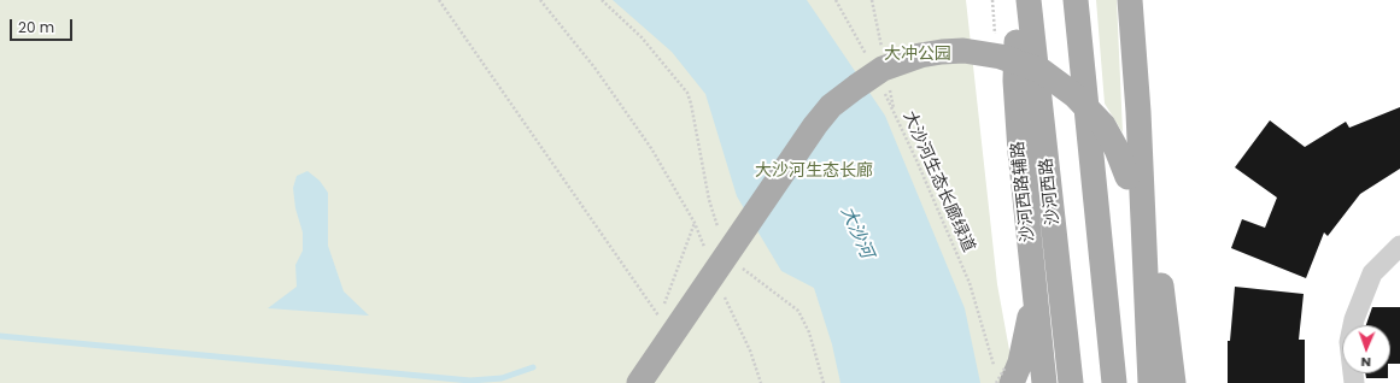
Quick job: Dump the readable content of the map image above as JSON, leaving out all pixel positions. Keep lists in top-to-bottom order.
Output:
{
  "streets": {
    "main road": ["沙河西路辅路", "沙河西路"],
    "path": ["大沙河生态长廊绿道"]
  },
  "water": ["大沙河"],
  "parks": ["大冲公园", "大沙河生态长廊"],
  "scale_bar": "20 m",
  "north": "bottom"
}
